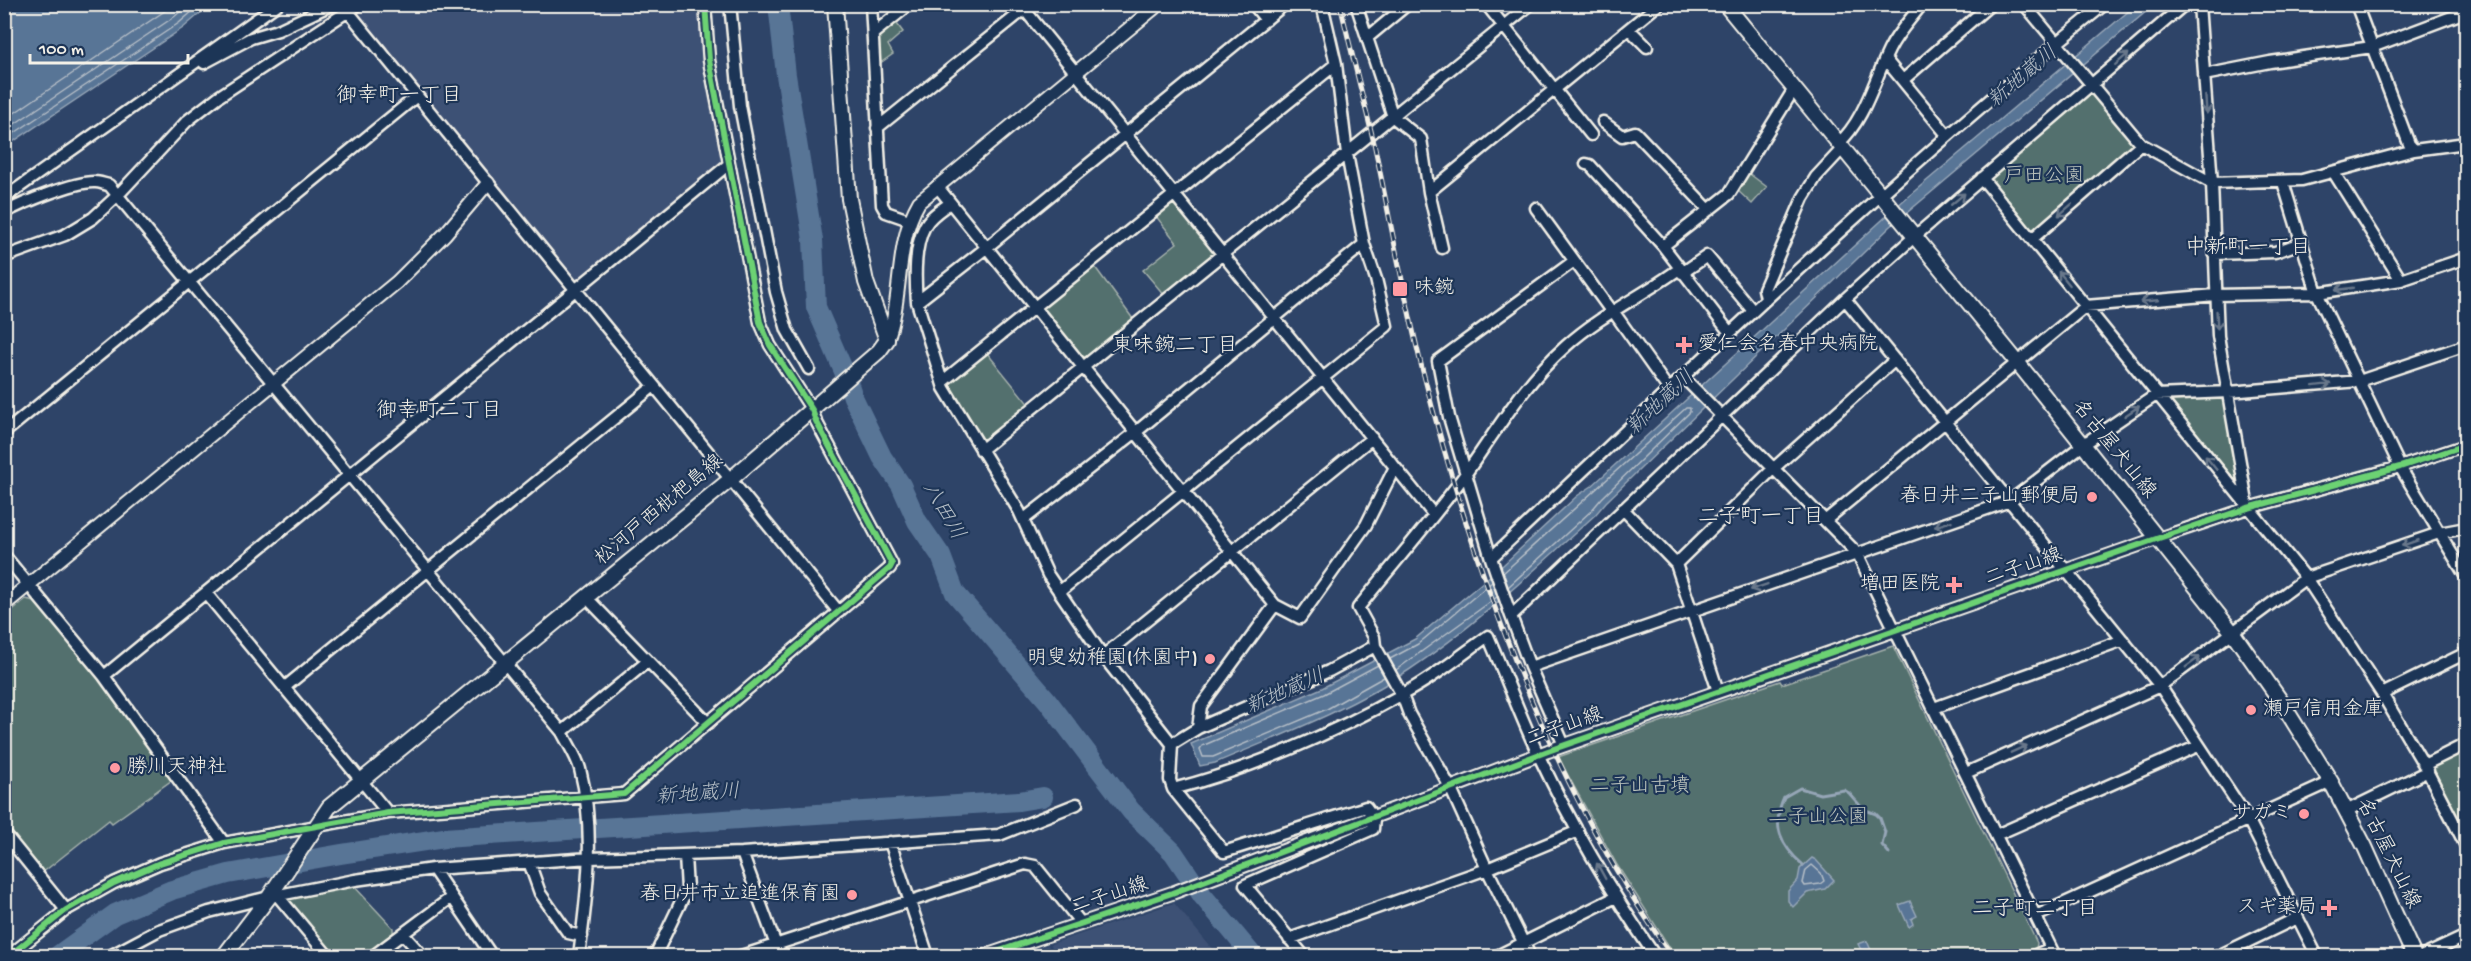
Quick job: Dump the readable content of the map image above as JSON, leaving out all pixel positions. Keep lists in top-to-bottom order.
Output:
{
  "streets": {
    "main road": ["名古屋犬山線", "松河戸西枇杷島線"],
    "street": ["二子山線"]
  },
  "crossings": [
    ["名古屋犬山線", "二子山線"]
  ],
  "districts": [
    "御幸町一丁目",
    "中新町一丁目",
    "東味鋺二丁目",
    "御幸町二丁目",
    "二子町一丁目",
    "二子町二丁目"
  ],
  "water": ["新地蔵川", "八田川"],
  "parks": ["戸田公園", "二子山古墳", "二子山公園"],
  "places": {
    "transit": ["味鋺"],
    "health": ["愛仁会名春中央病院", "増田医院", "スギ薬局"],
    "other": [
      "春日井二子山郵便局",
      "明叟幼稚園(休園中)",
      "瀬戸信用金庫",
      "勝川天神社",
      "サガミ",
      "春日井市立追進保育園"
    ]
  },
  "scale_bar": "100 m"
}
